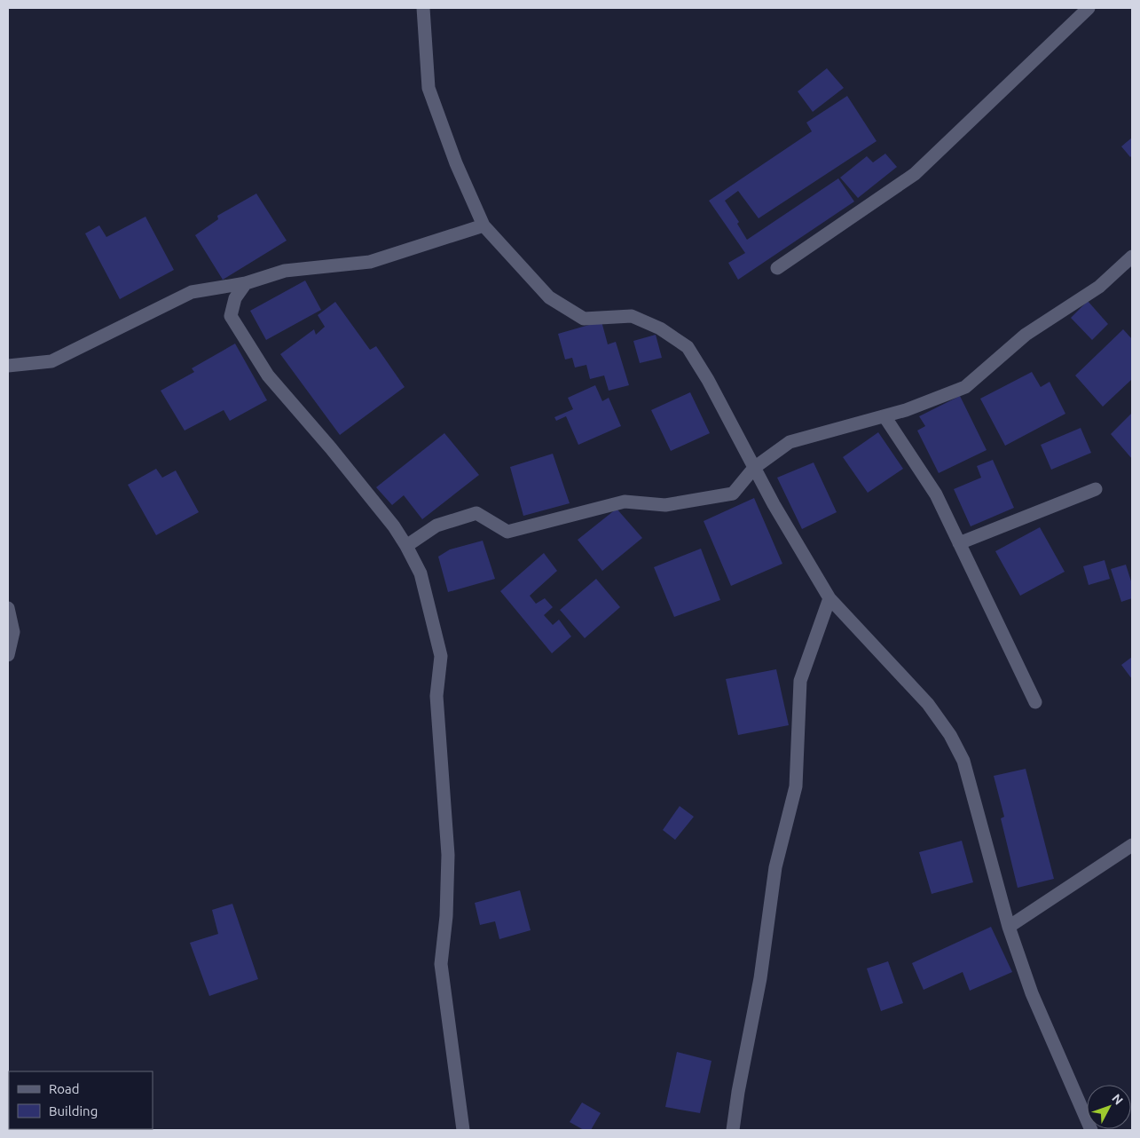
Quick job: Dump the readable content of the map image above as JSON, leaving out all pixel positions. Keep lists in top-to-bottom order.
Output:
{
  "legend": ["Road", "Building"],
  "north": "top right"
}
